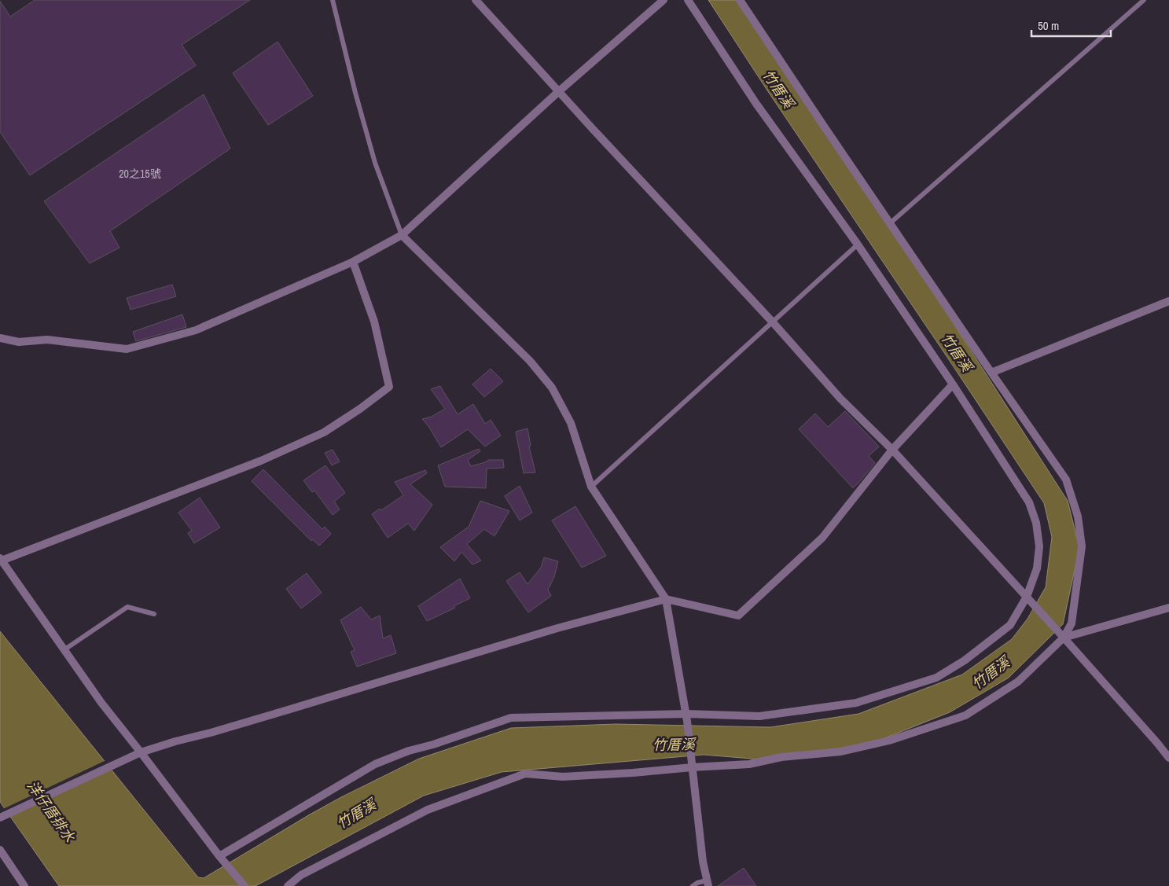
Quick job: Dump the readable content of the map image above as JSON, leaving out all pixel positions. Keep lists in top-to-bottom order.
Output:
{
  "water": ["竹厝溪", "洋仔厝排水"],
  "house_numbers": ["20之15號"],
  "scale_bar": "50 m"
}
